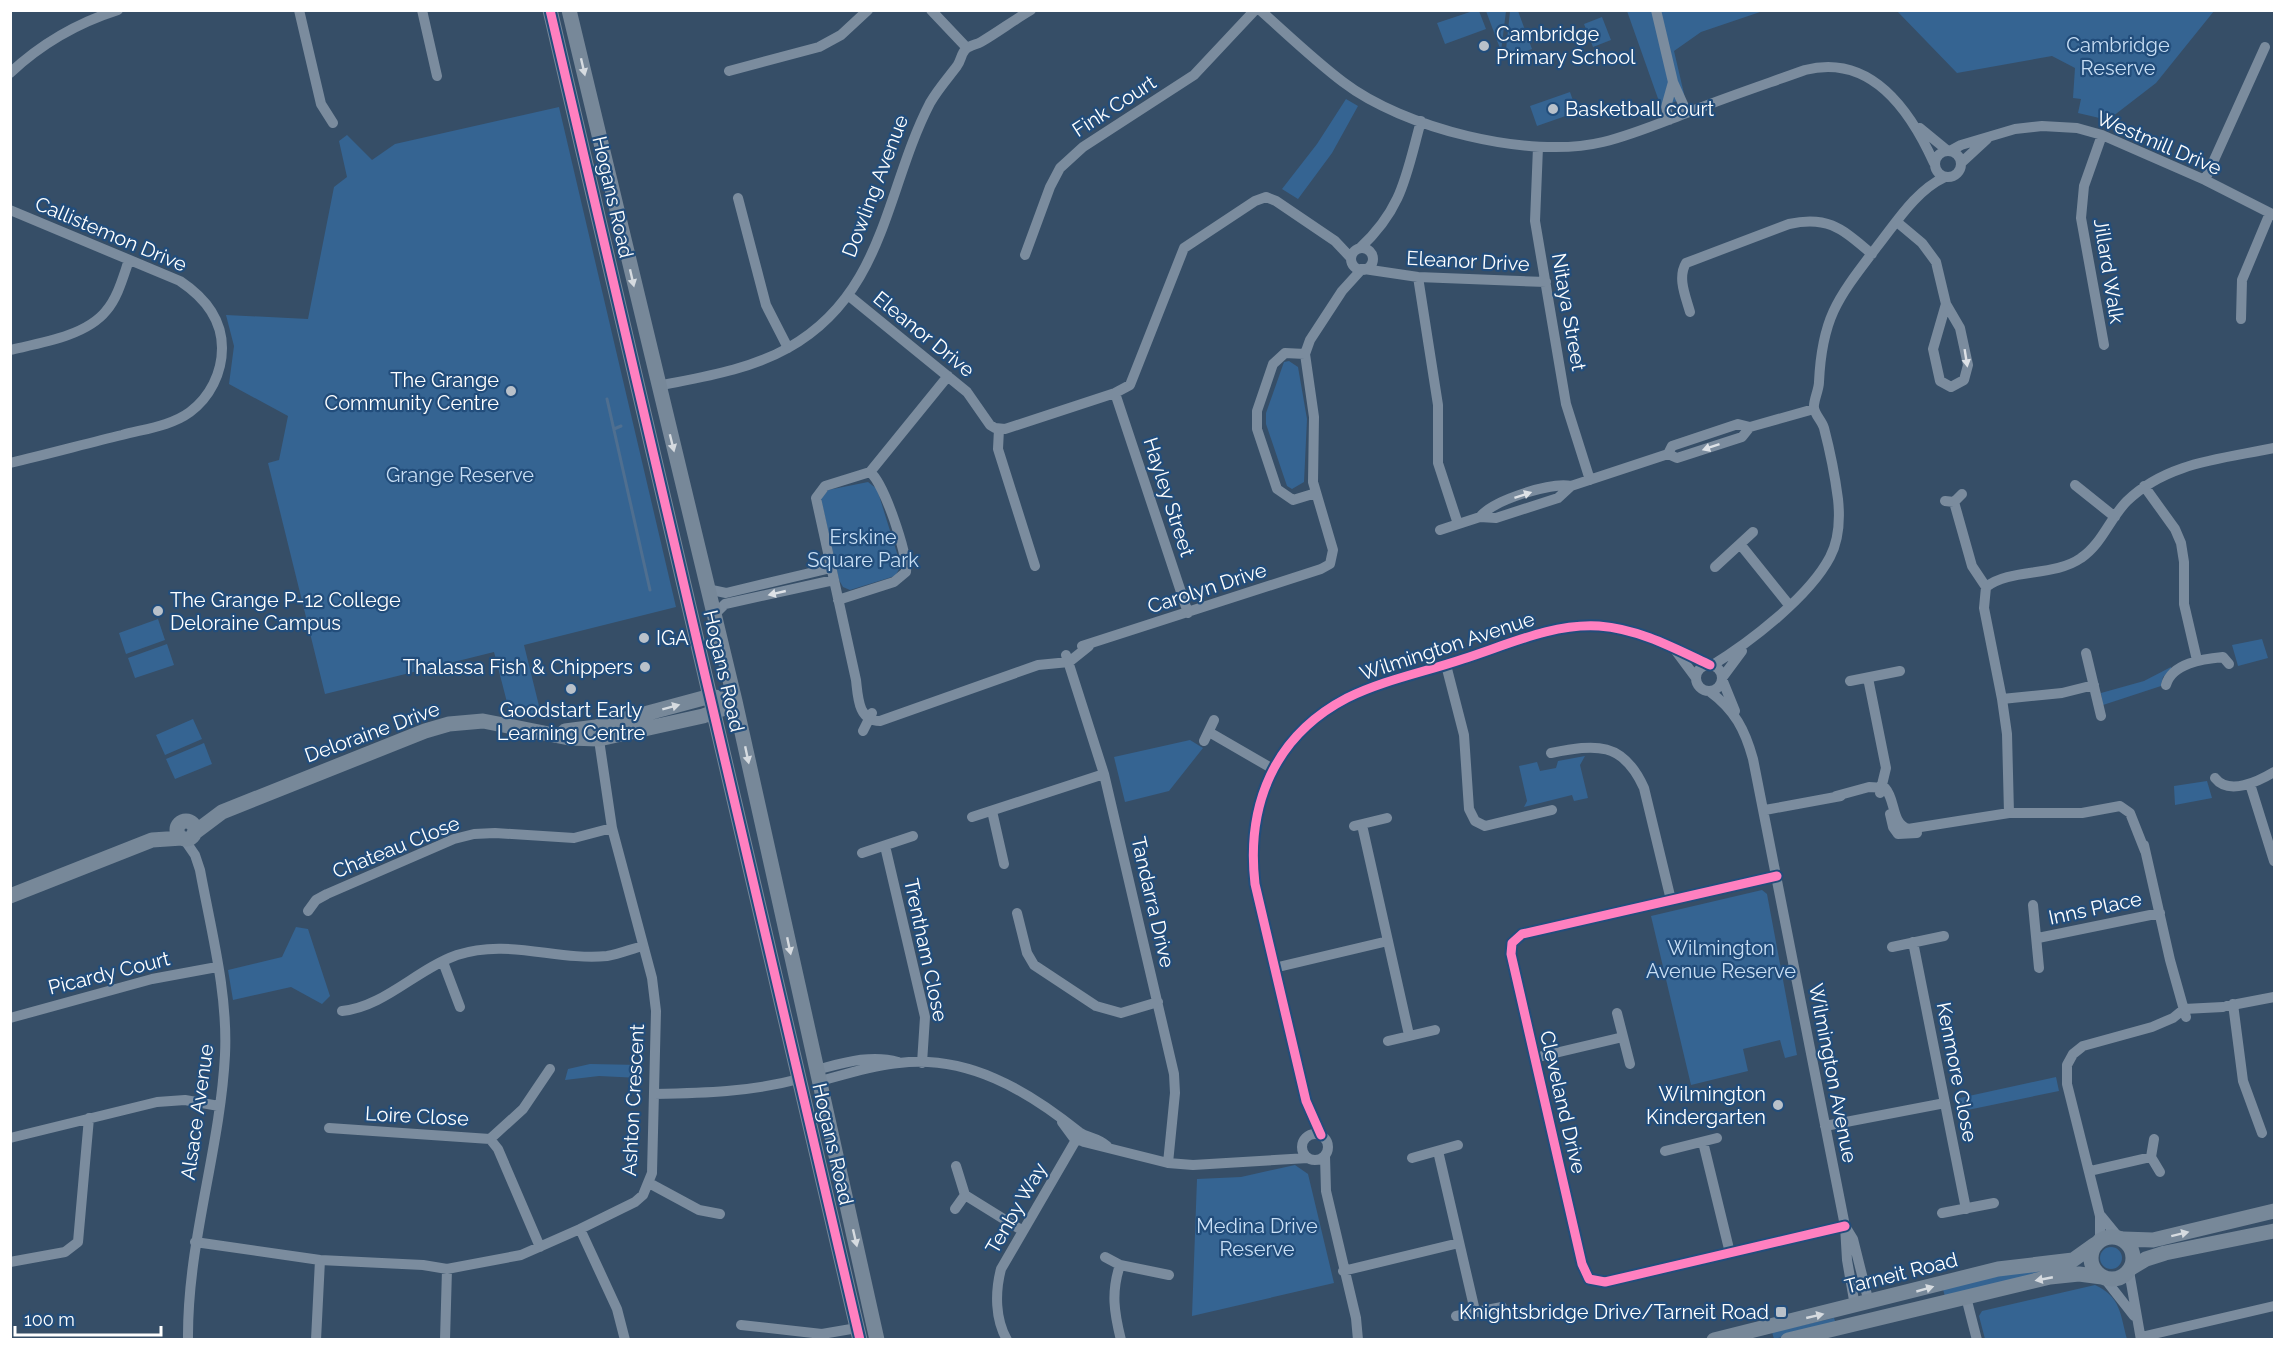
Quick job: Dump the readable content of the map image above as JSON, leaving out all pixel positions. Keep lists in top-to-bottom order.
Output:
{
  "streets": {
    "street": [
      "Fink Court",
      "Westmill Drive",
      "Dowling Avenue",
      "Hogans Road",
      "Callistemon Drive",
      "Eleanor Drive",
      "Jillard Walk",
      "Nitaya Street",
      "Hayley Street",
      "Carolyn Drive",
      "Wilmington Avenue",
      "Deloraine Drive",
      "Chateau Close",
      "Tandarra Drive",
      "Inns Place",
      "Trentham Close",
      "Picardy Court",
      "Kenmore Close",
      "Ashton Crescent",
      "Cleveland Drive",
      "Alsace Avenue",
      "Loire Close",
      "Tenby Way",
      "Tarneit Road"
    ]
  },
  "crossings": [
    ["Westmill Drive", "Jillard Walk"],
    ["Dowling Avenue", "Hogans Road"],
    ["Dowling Avenue", "Eleanor Drive"],
    ["Hogans Road", "Deloraine Drive"],
    ["Eleanor Drive", "Nitaya Street"],
    ["Hayley Street", "Carolyn Drive"],
    ["Carolyn Drive", "Tandarra Drive"],
    ["Wilmington Avenue", "Cleveland Drive"],
    ["Wilmington Avenue", "Tarneit Road"],
    ["Deloraine Drive", "Ashton Crescent"],
    ["Deloraine Drive", "Alsace Avenue"],
    ["Chateau Close", "Ashton Crescent"],
    ["Picardy Court", "Alsace Avenue"],
    ["Ashton Crescent", "Alsace Avenue"],
    ["Ashton Crescent", "Loire Close"]
  ],
  "parks": [
    "Cambridge Reserve",
    "Grange Reserve",
    "Erskine Square Park",
    "Wilmington Avenue Reserve",
    "Medina Drive Reserve"
  ],
  "places": {
    "other": [
      "Cambridge Primary School",
      "Basketball court",
      "The Grange Community Centre",
      "The Grange P-12 College Deloraine Campus",
      "IGA",
      "Thalassa Fish & Chippers",
      "Goodstart Early Learning Centre",
      "Wilmington Kindergarten"
    ],
    "transit": ["Knightsbridge Drive/Tarneit Road"]
  },
  "scale_bar": "100 m"
}
